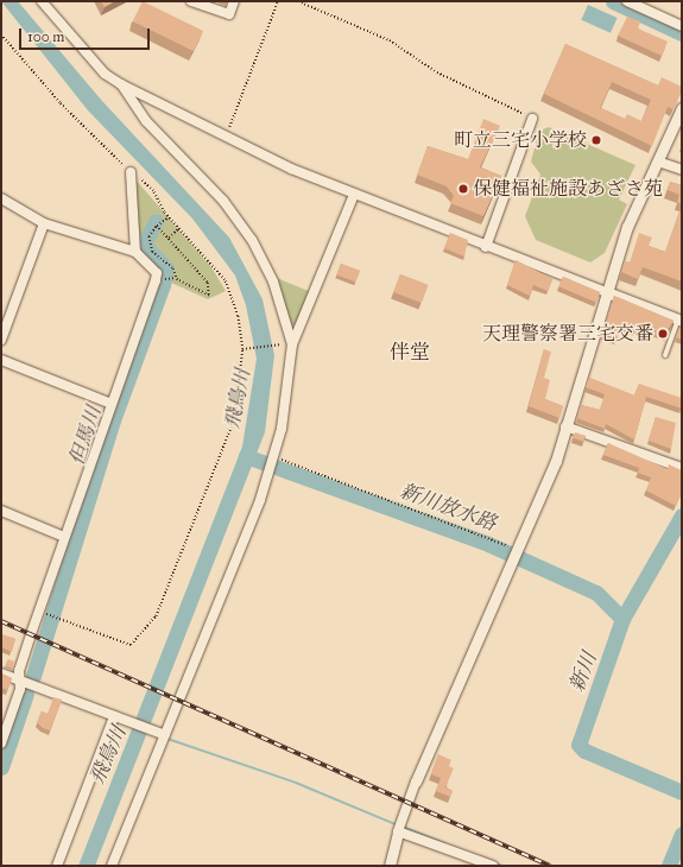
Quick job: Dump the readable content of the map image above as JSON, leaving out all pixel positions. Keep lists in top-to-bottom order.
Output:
{
  "districts": ["伴堂"],
  "water": [
    "飛鳥川",
    "但馬川",
    "新川放水路",
    "新川"
  ],
  "places": ["町立三宅小学校", "保健福祉施設あざさ苑", "天理警察署三宅交番"],
  "scale_bar": "100 m"
}
